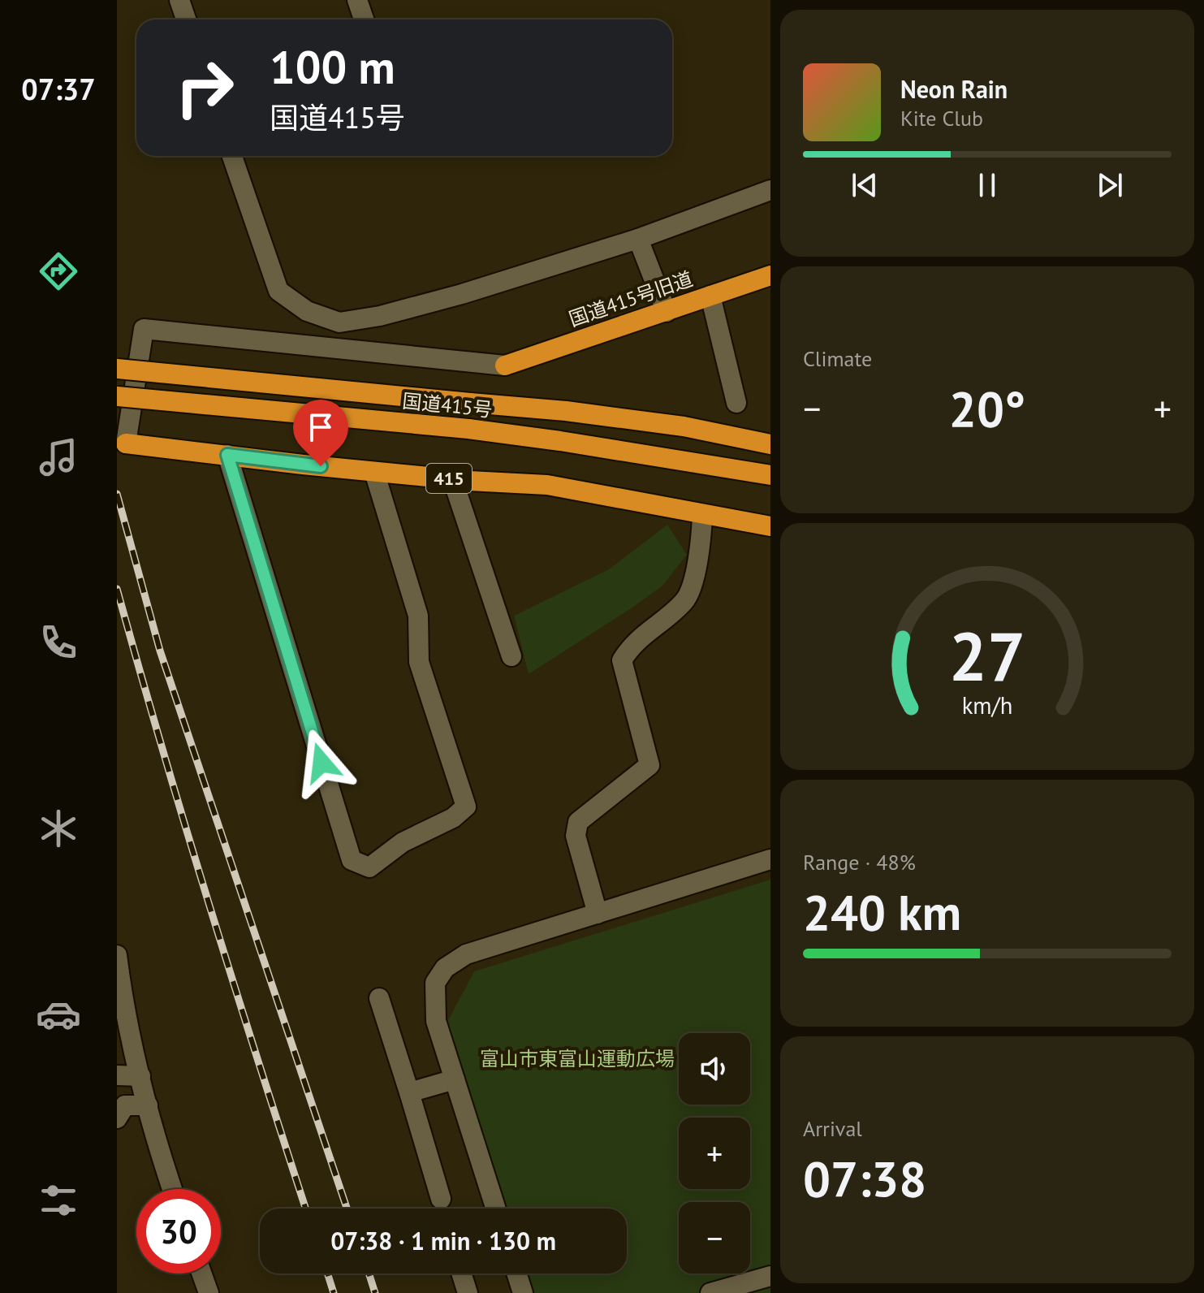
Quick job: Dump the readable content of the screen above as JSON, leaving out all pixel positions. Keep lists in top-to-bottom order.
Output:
{
  "streets": {
    "highway": ["国道415号旧道", "国道415号", "415"]
  },
  "parks": ["富山市東富山運動広場"],
  "page": {
    "tabs": "07:37",
    "turn": ["100 m", "国道415号"],
    "song": ["Neon Rain", "Kite Club"],
    "tile": [
      "Climate",
      ["Range · 48%", "240 km"],
      ["Arrival", "07:38"]
    ],
    "heat": ["−", "20°", "+"],
    "map_buttons": ["+", "−"],
    "limit": "30",
    "trip": "07:38 · 1 min · 130 m",
    "gauge": ["27", "km/h"]
  }
}
